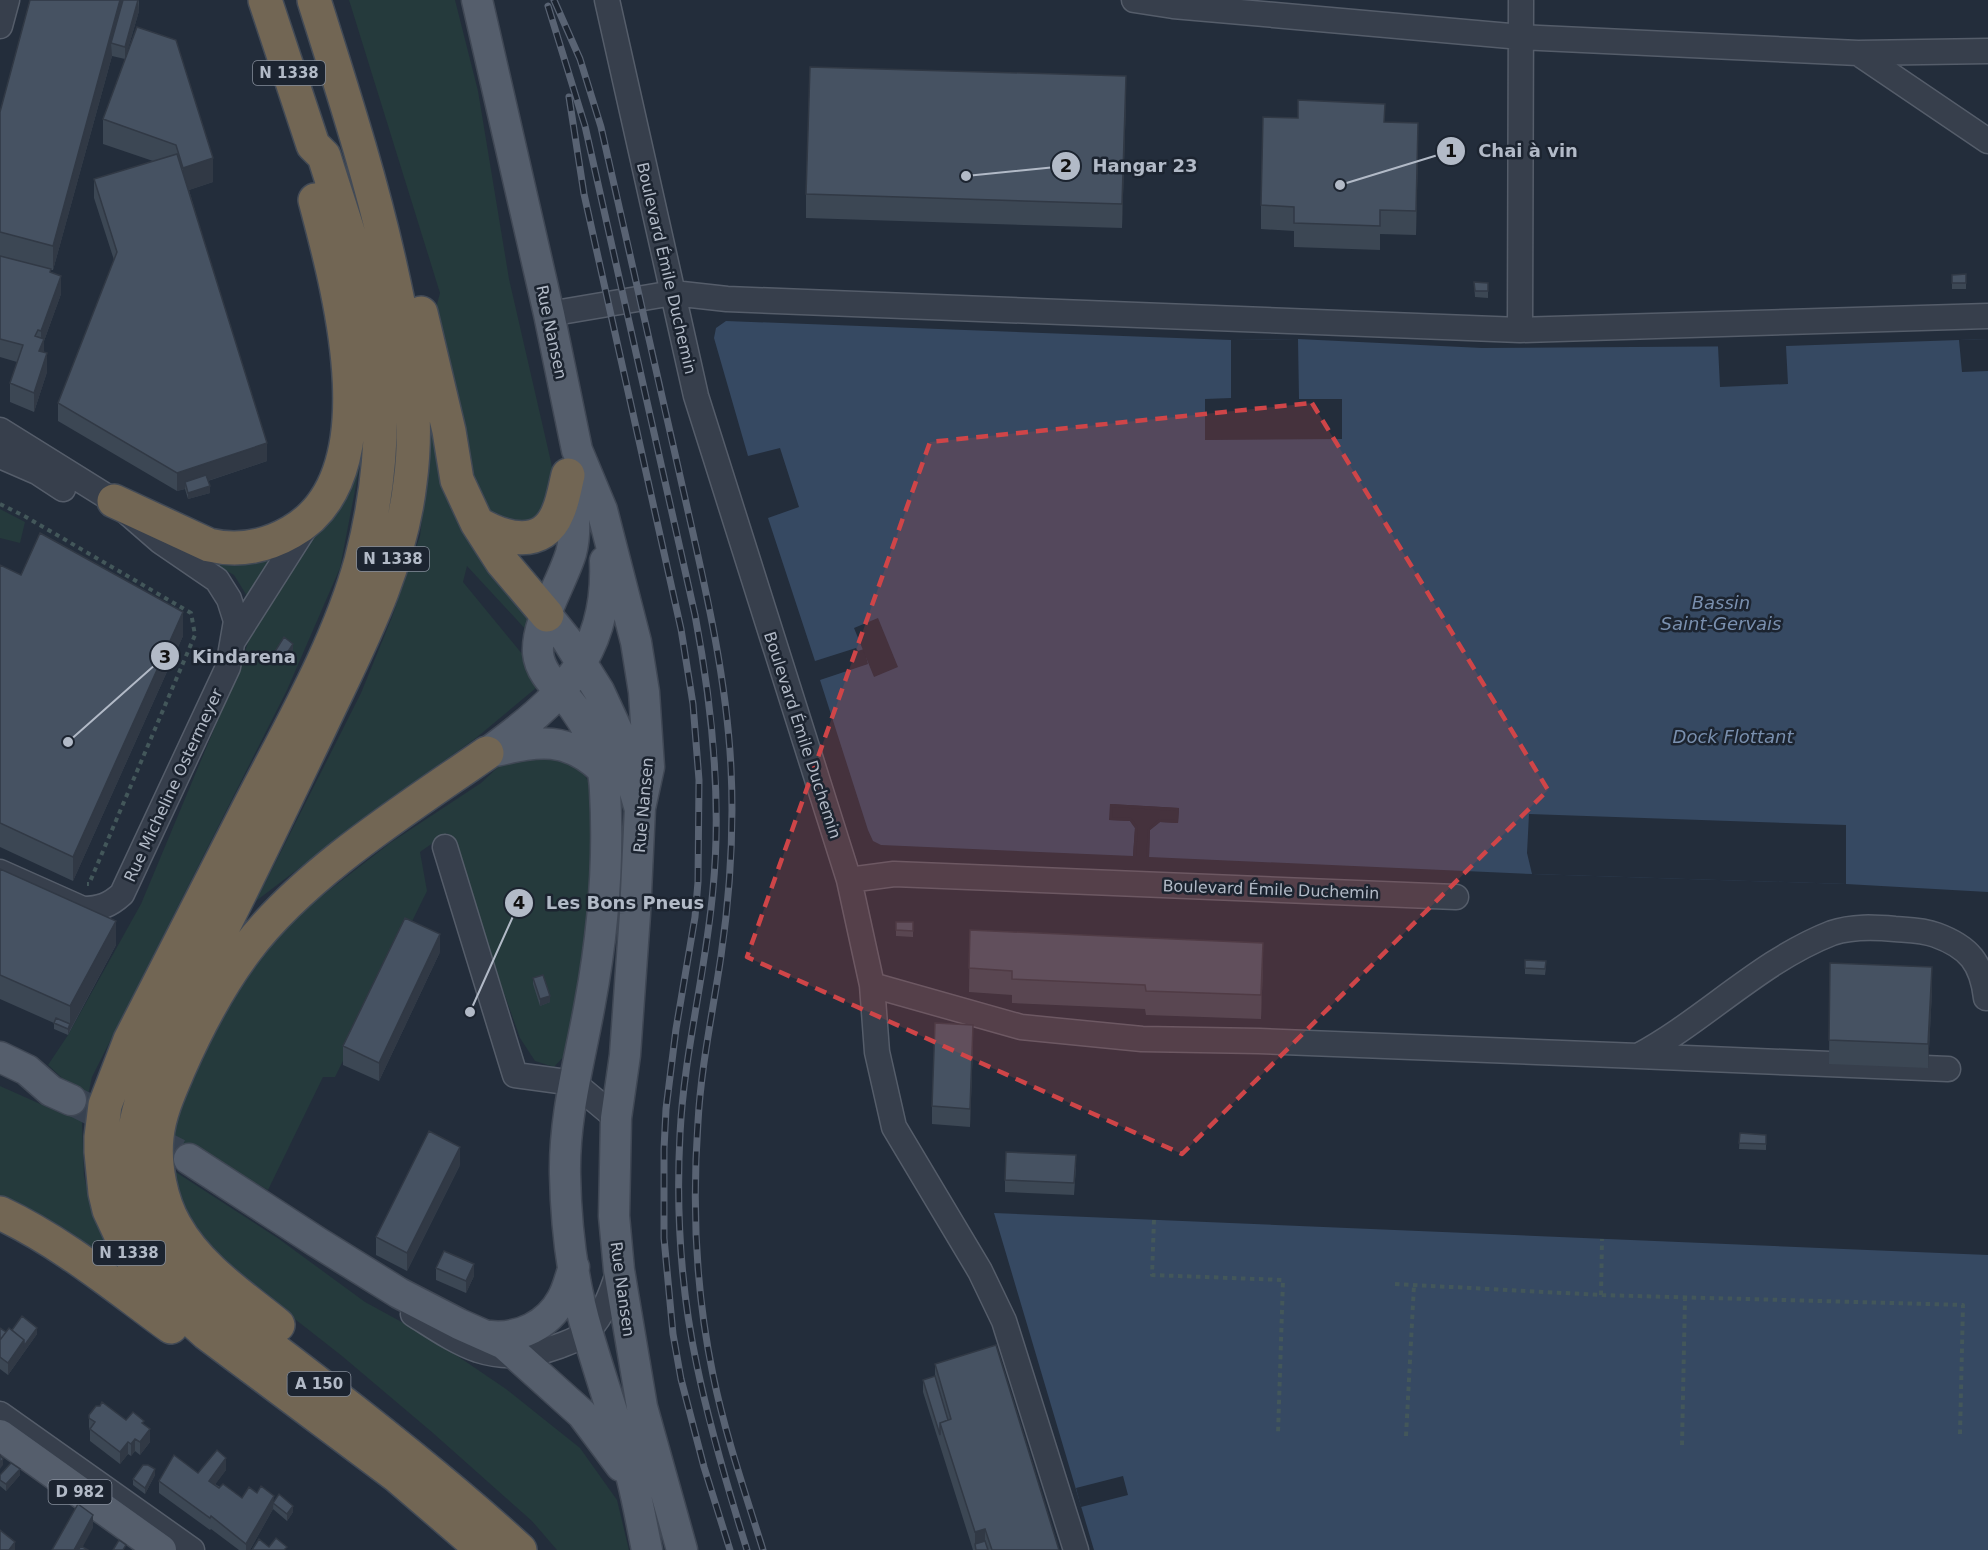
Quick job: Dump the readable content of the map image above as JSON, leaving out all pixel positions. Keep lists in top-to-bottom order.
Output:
{
  "streets": {
    "highway": ["N 1338", "A 150"],
    "main road": ["Rue Nansen", "D 982"],
    "street": ["Boulevard Émile Duchemin", "Rue Micheline Ostermeyer"]
  },
  "crossings": [
    ["N 1338", "A 150"]
  ],
  "water": ["Bassin Saint-Gervais", "Dock Flottant"],
  "places": [
    "Hangar 23",
    "Chai à vin",
    "Kindarena",
    "Les Bons Pneus"
  ]
}
